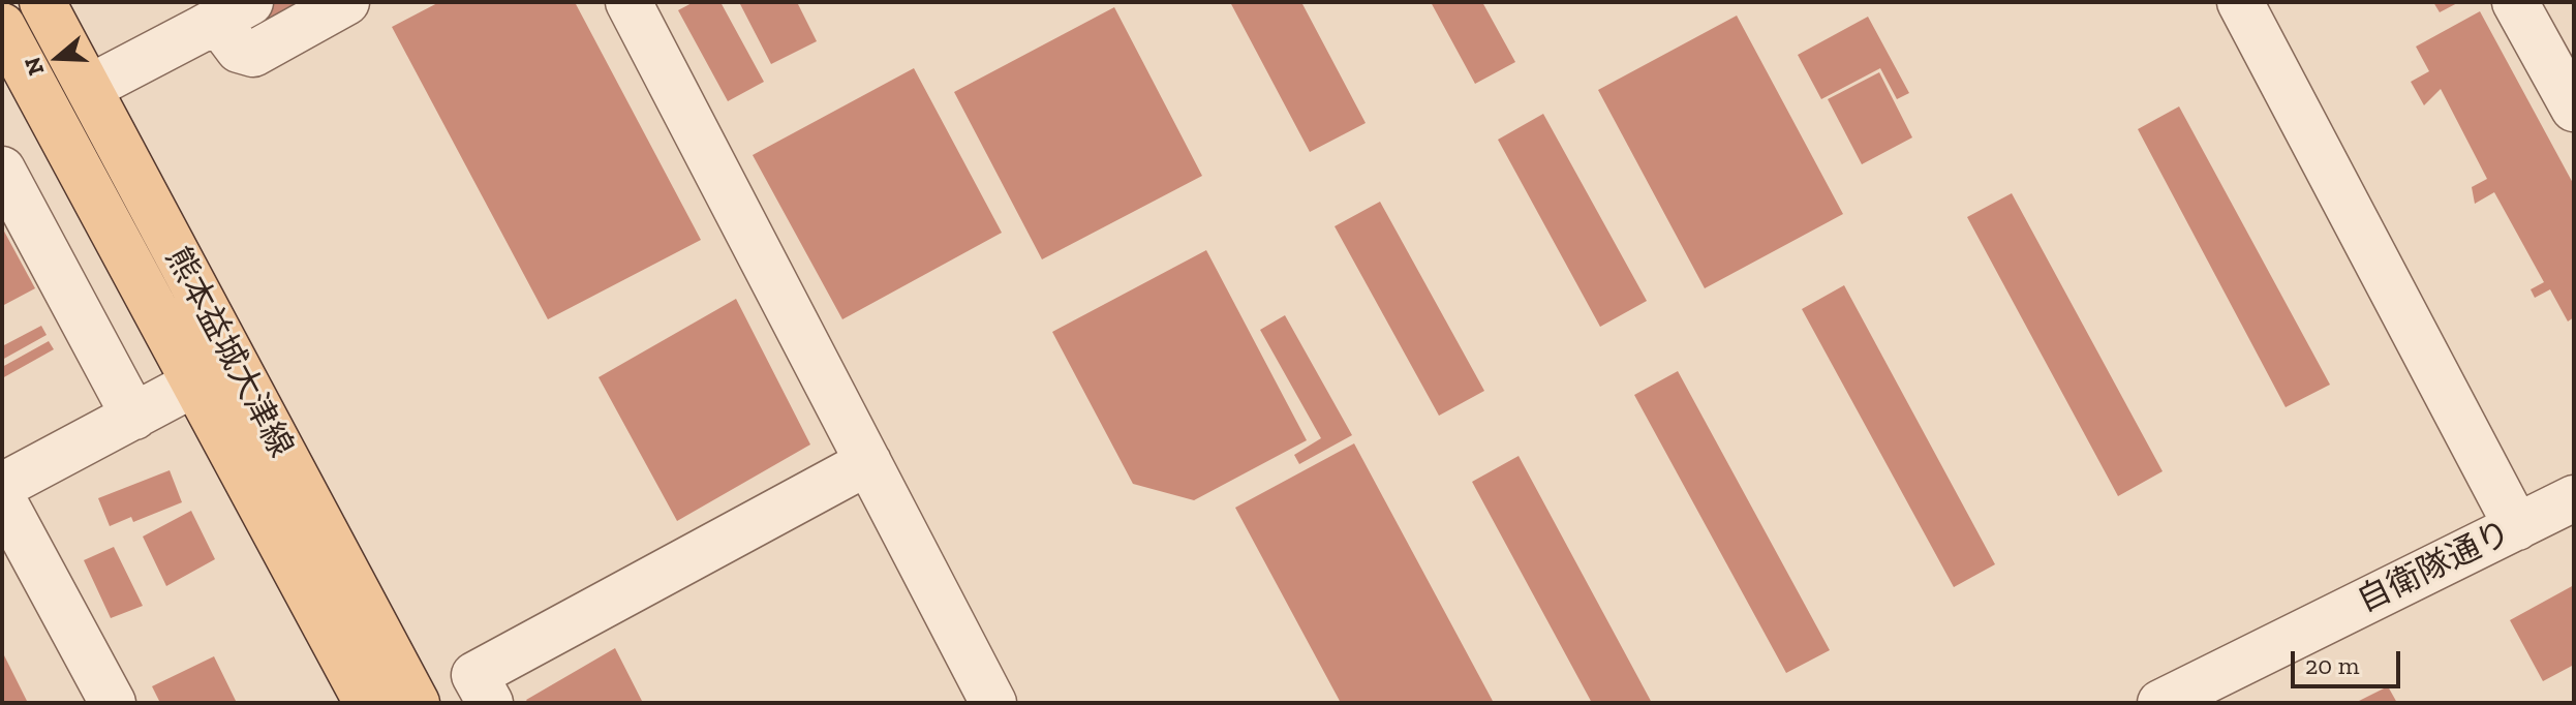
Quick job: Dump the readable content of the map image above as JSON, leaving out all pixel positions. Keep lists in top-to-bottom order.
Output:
{
  "streets": {
    "main road": ["熊本益城大津線"],
    "street": ["自衛隊通り"]
  },
  "scale_bar": "20 m",
  "north": "left"
}
